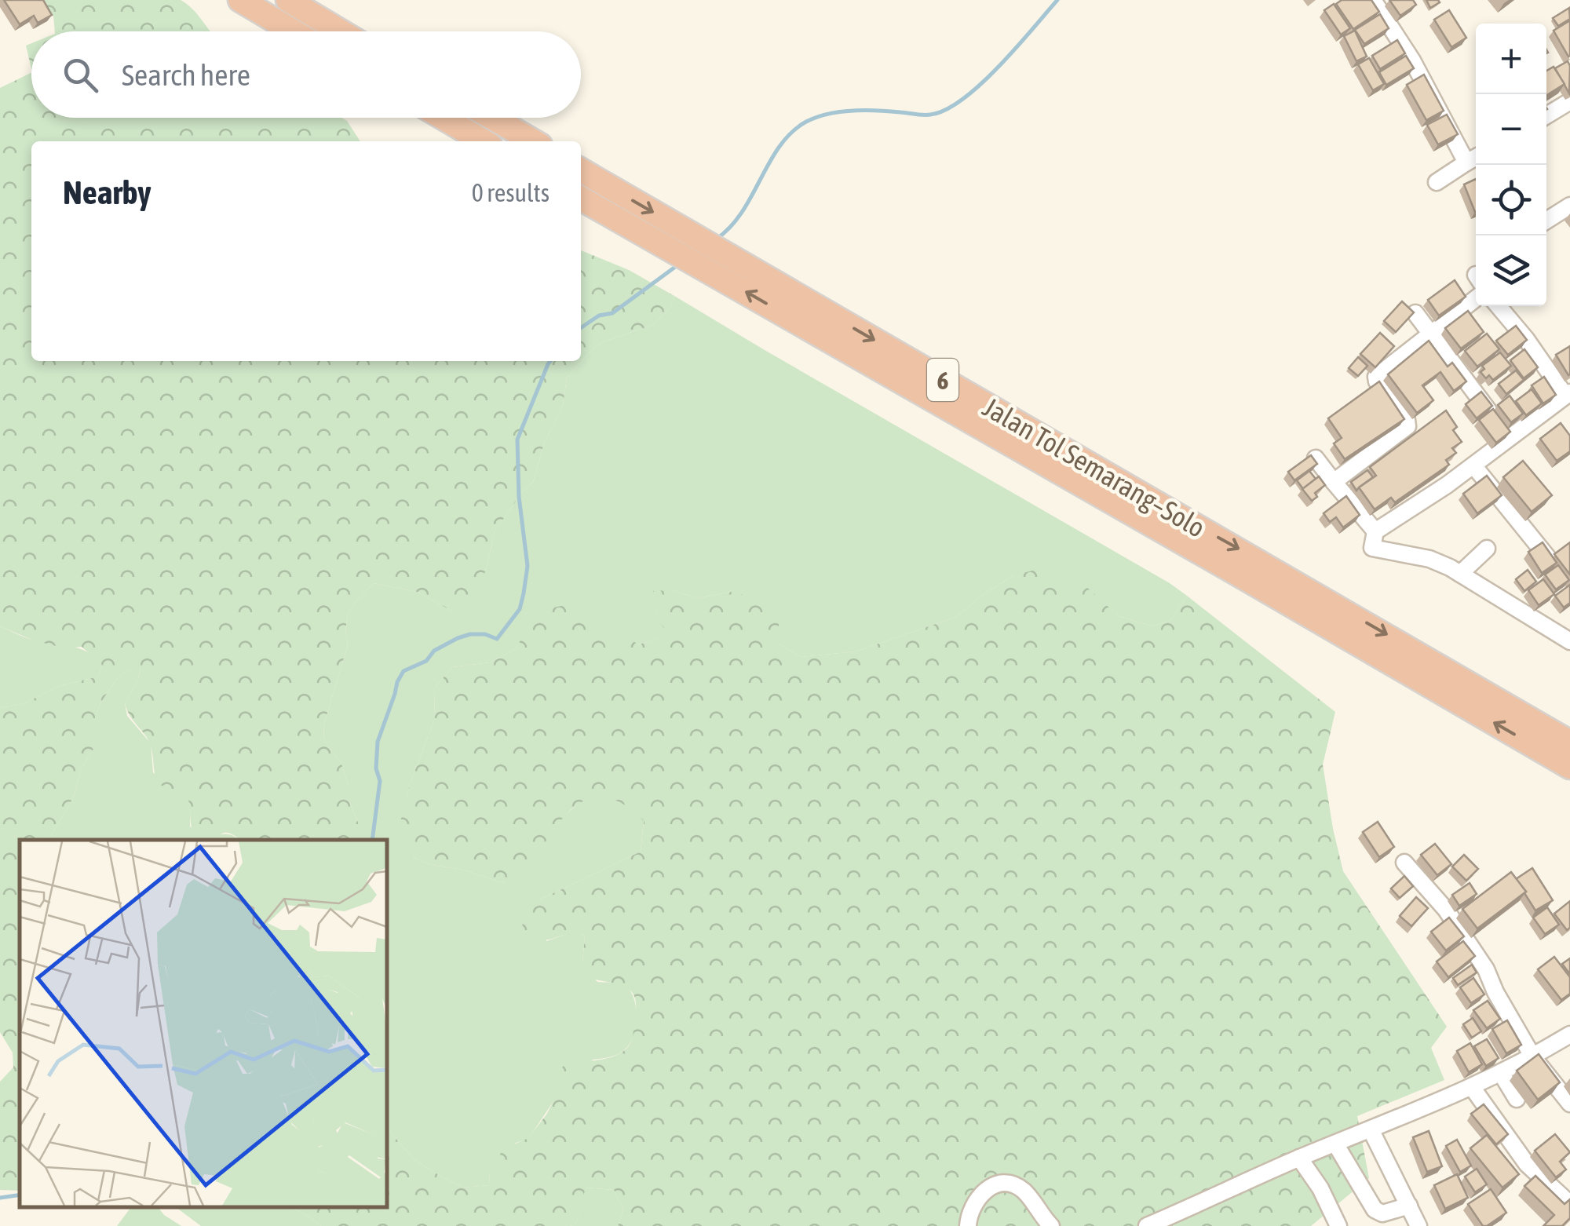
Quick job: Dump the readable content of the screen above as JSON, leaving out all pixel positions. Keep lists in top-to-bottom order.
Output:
{
  "streets": {
    "highway": ["6", "Jalan Tol Semarang–Solo"]
  },
  "page": {
    "map_buttons": ["+", "−"],
    "search": "Search here",
    "heading": ["Nearby", "0 results"]
  }
}
